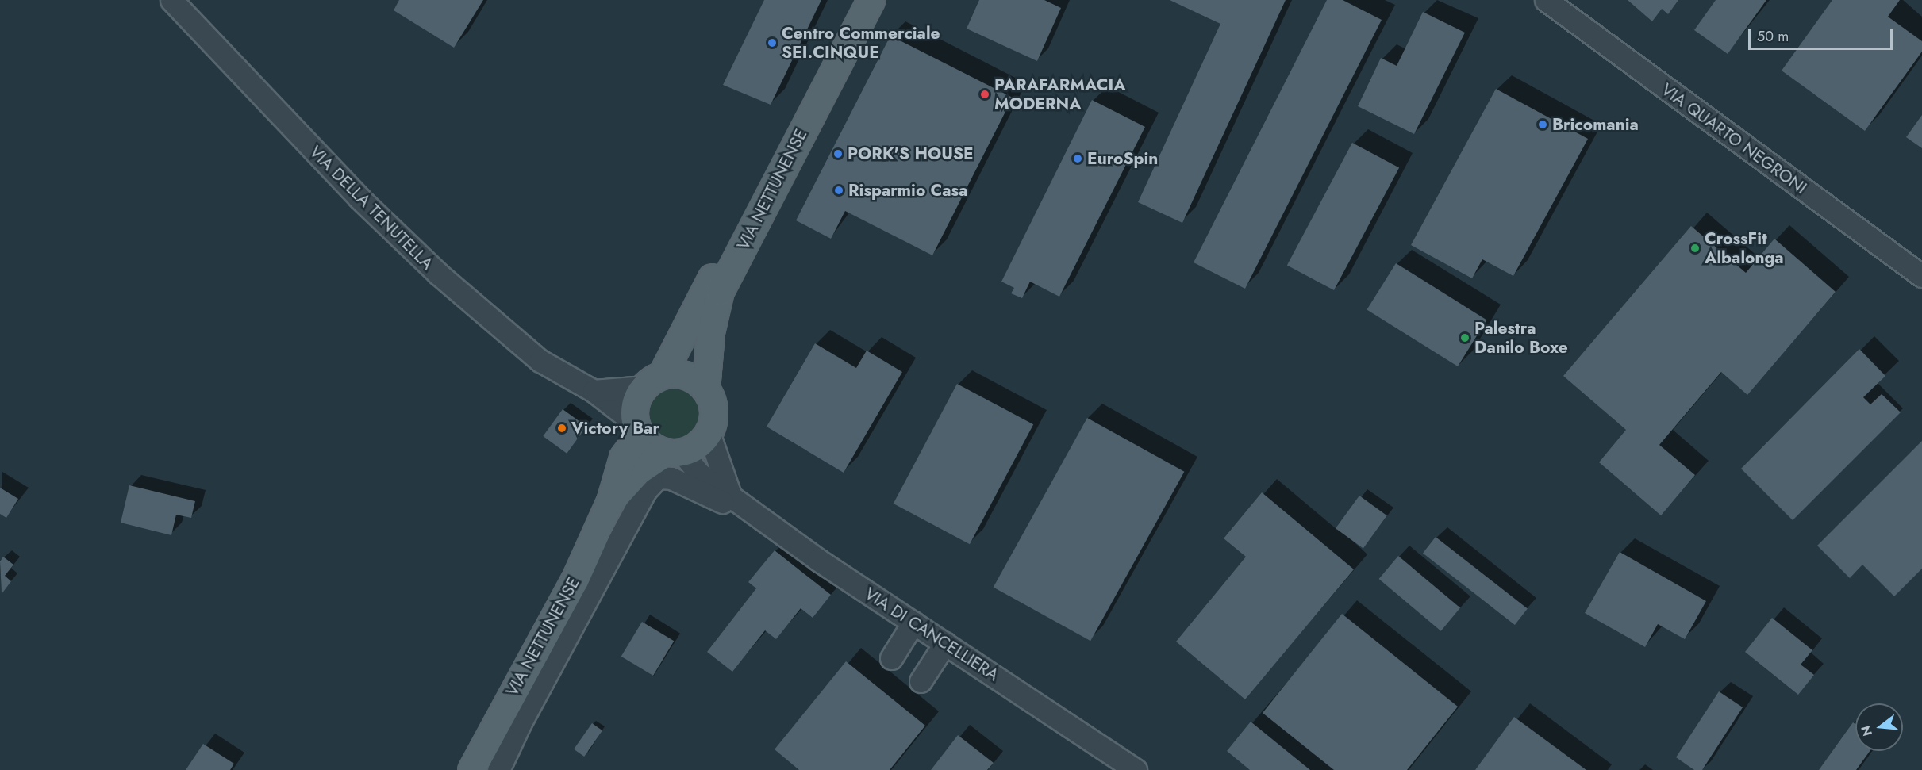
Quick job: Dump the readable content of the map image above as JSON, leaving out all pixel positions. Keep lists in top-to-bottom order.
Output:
{
  "streets": {
    "main road": ["VIA NETTUNENSE"],
    "street": ["VIA QUARTO NEGRONI", "VIA DELLA TENUTELLA", "VIA DI CANCELLIERA"]
  },
  "crossings": [
    ["VIA NETTUNENSE", "VIA DELLA TENUTELLA"],
    ["VIA NETTUNENSE", "VIA DI CANCELLIERA"],
    ["VIA DELLA TENUTELLA", "VIA DI CANCELLIERA"]
  ],
  "places": [
    "Centro Commerciale SEI.CINQUE",
    "PARAFARMACIA MODERNA",
    "Bricomania",
    "PORK'S HOUSE",
    "EuroSpin",
    "Risparmio Casa",
    "CrossFit Albalonga",
    "Palestra Danilo Boxe",
    "Victory Bar"
  ],
  "scale_bar": "50 m",
  "north": "left"
}
